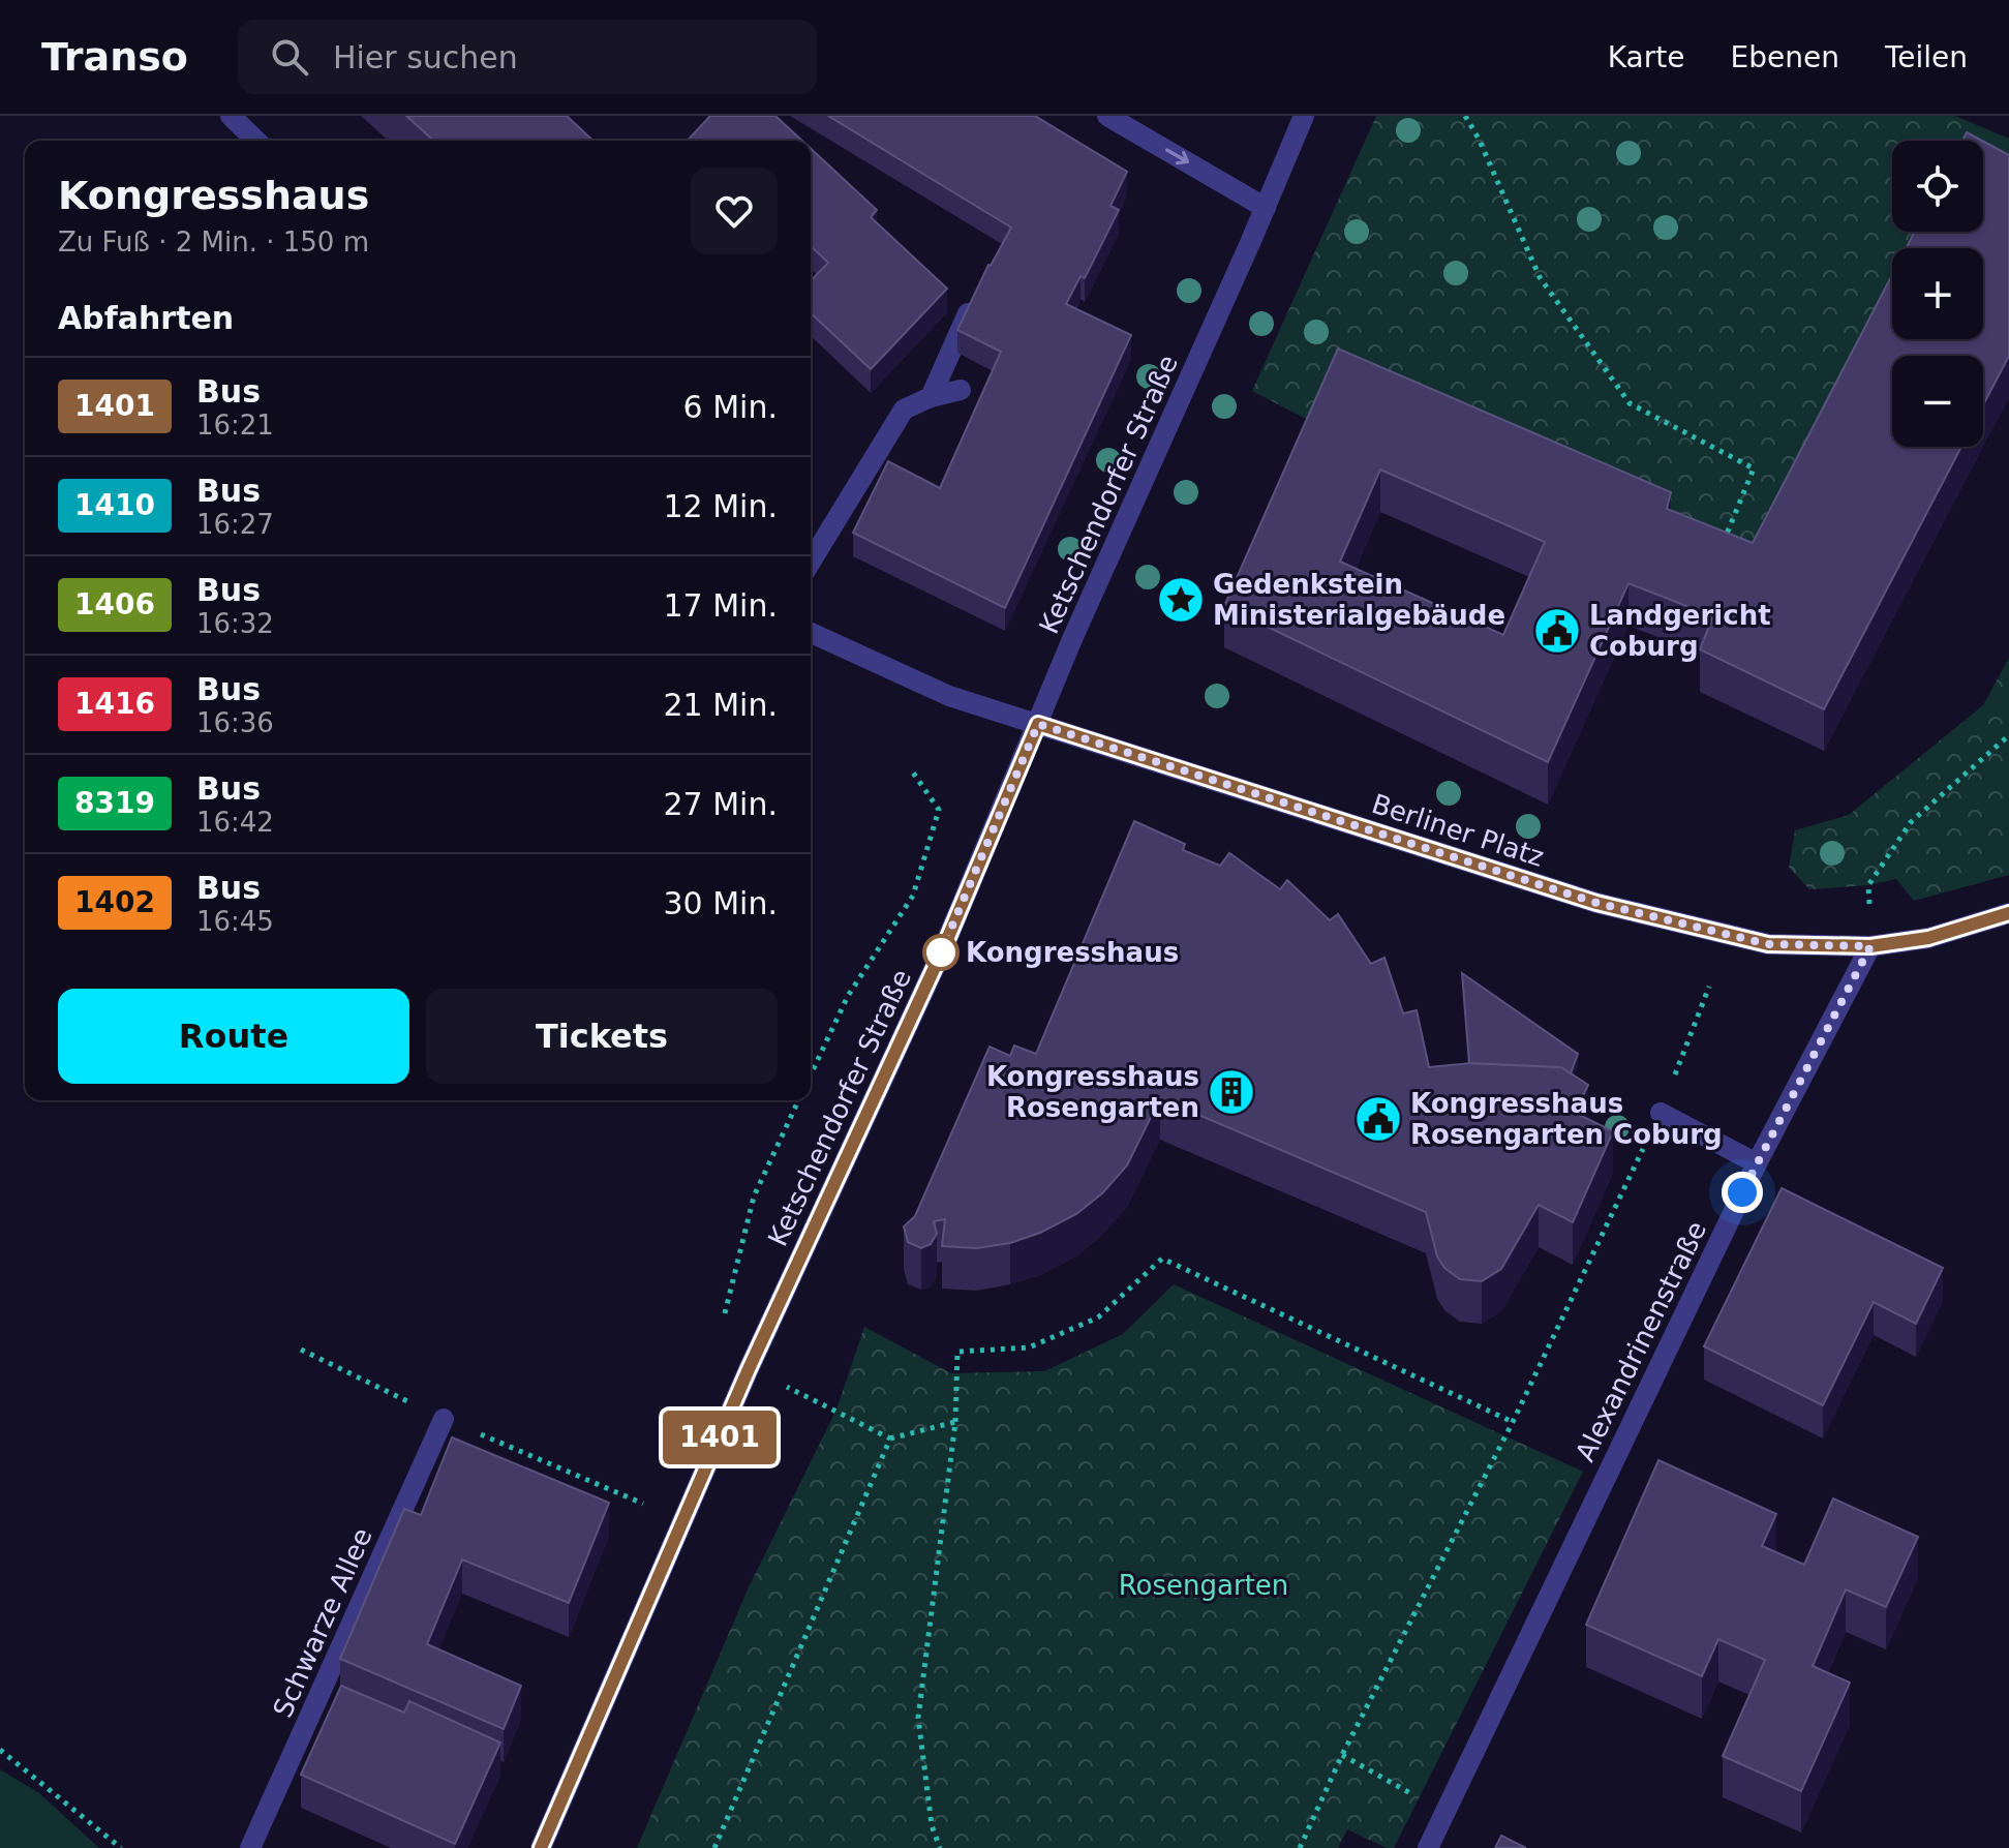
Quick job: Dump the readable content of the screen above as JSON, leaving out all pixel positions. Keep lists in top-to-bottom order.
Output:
{
  "streets": {
    "street": [
      "Ketschendorfer Straße",
      "Berliner Platz",
      "Alexandrinenstraße",
      "Schwarze Allee"
    ]
  },
  "crossings": [
    ["Ketschendorfer Straße", "Berliner Platz"],
    ["Berliner Platz", "Alexandrinenstraße"]
  ],
  "parks": ["Rosengarten"],
  "places": {
    "place": ["Gedenkstein Ministerialgebäude"],
    "public building": ["Landgericht Coburg", "Kongresshaus Rosengarten Coburg"],
    "other": ["Kongresshaus"],
    "building": ["Kongresshaus Rosengarten"]
  },
  "lines": ["bus line 1401"],
  "page": {
    "header": "Transo",
    "search": "Hier suchen",
    "nav": ["Karte", "Ebenen", "Teilen"],
    "on_map": "1401",
    "map_buttons": ["+", "−"],
    "heading": [
      ["Kongresshaus", "Zu Fuß · 2 Min. · 150 m"],
      "Abfahrten"
    ],
    "list": [
      {
        "mark": "1401",
        "name": "Bus",
        "note": "16:21",
        "value": "6 Min."
      },
      {
        "mark": "1410",
        "name": "Bus",
        "note": "16:27",
        "value": "12 Min."
      },
      {
        "mark": "1406",
        "name": "Bus",
        "note": "16:32",
        "value": "17 Min."
      },
      {
        "mark": "1416",
        "name": "Bus",
        "note": "16:36",
        "value": "21 Min."
      },
      {
        "mark": "8319",
        "name": "Bus",
        "note": "16:42",
        "value": "27 Min."
      },
      {
        "mark": "1402",
        "name": "Bus",
        "note": "16:45",
        "value": "30 Min."
      }
    ],
    "buttons": ["Route", "Tickets"]
  }
}
